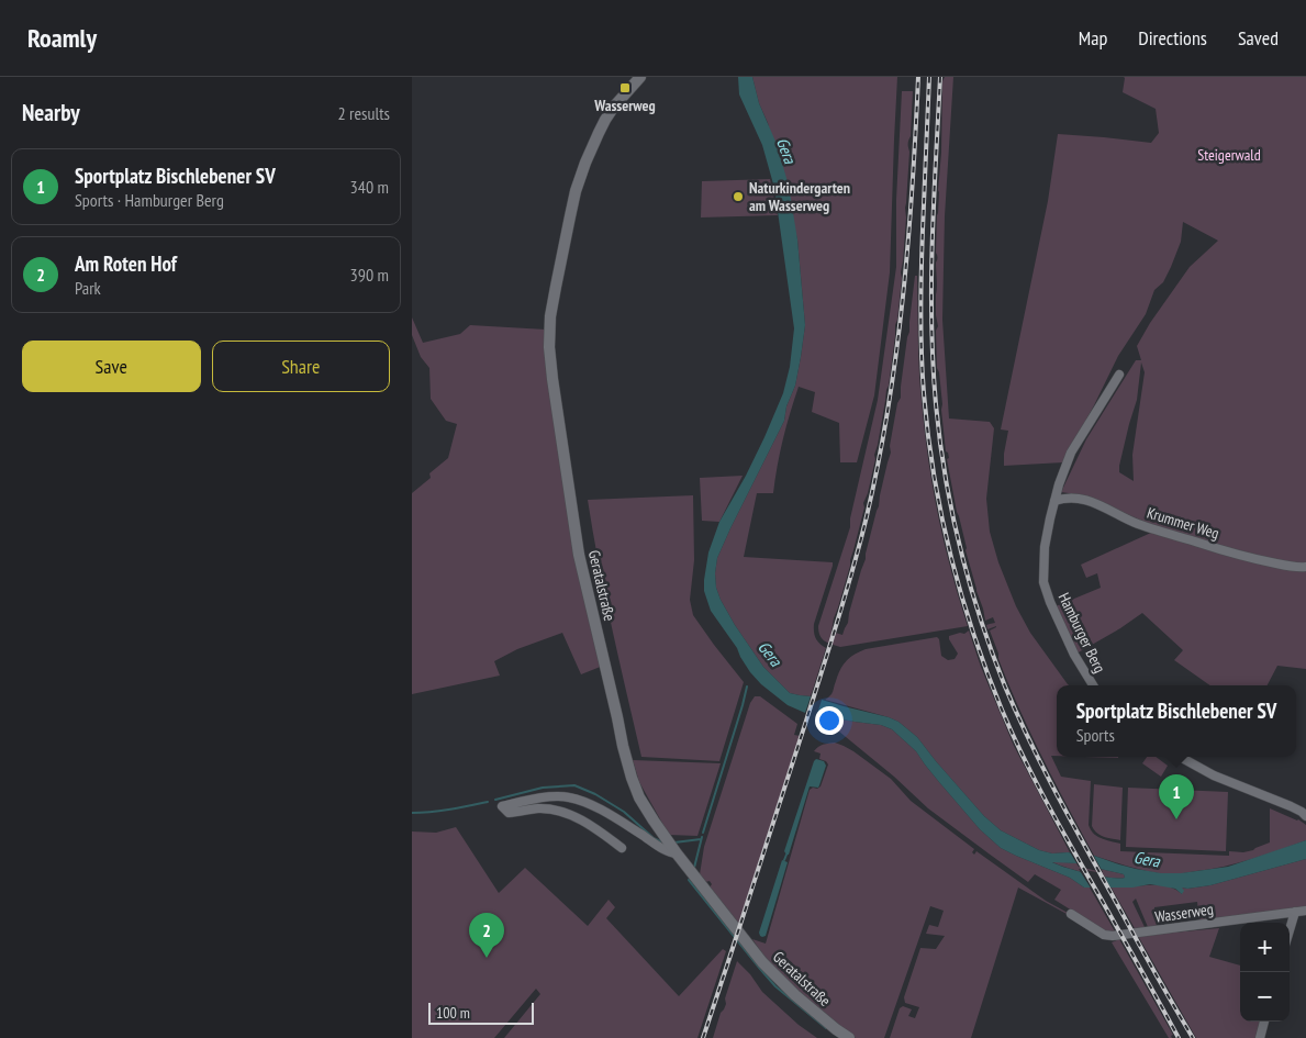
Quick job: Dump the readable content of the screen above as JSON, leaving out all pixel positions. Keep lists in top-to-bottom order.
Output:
{
  "streets": {
    "street": [
      "Krummer Weg",
      "Geratalstraße",
      "Hamburger Berg",
      "Wasserweg"
    ]
  },
  "crossings": [
    ["Krummer Weg", "Hamburger Berg"]
  ],
  "water": ["Gera"],
  "parks": ["Steigerwald"],
  "places": {
    "transit": ["Wasserweg"],
    "other": ["Naturkindergarten am Wasserweg"]
  },
  "scale_bar": "100 m",
  "page": {
    "header": "Roamly",
    "nav": ["Map", "Directions", "Saved"],
    "heading": ["Nearby", "2 results"],
    "list": [
      {
        "mark": "1",
        "name": "Sportplatz Bischlebener SV",
        "note": "Sports · Hamburger Berg",
        "value": "340 m"
      },
      {
        "mark": "2",
        "name": "Am Roten Hof",
        "note": "Park",
        "value": "390 m"
      }
    ],
    "buttons": ["Save", "Share"],
    "popup": ["Sportplatz Bischlebener SV", "Sports"],
    "pins": ["1", "2"],
    "map_buttons": ["+", "−"],
    "scale": "100 m"
  }
}
